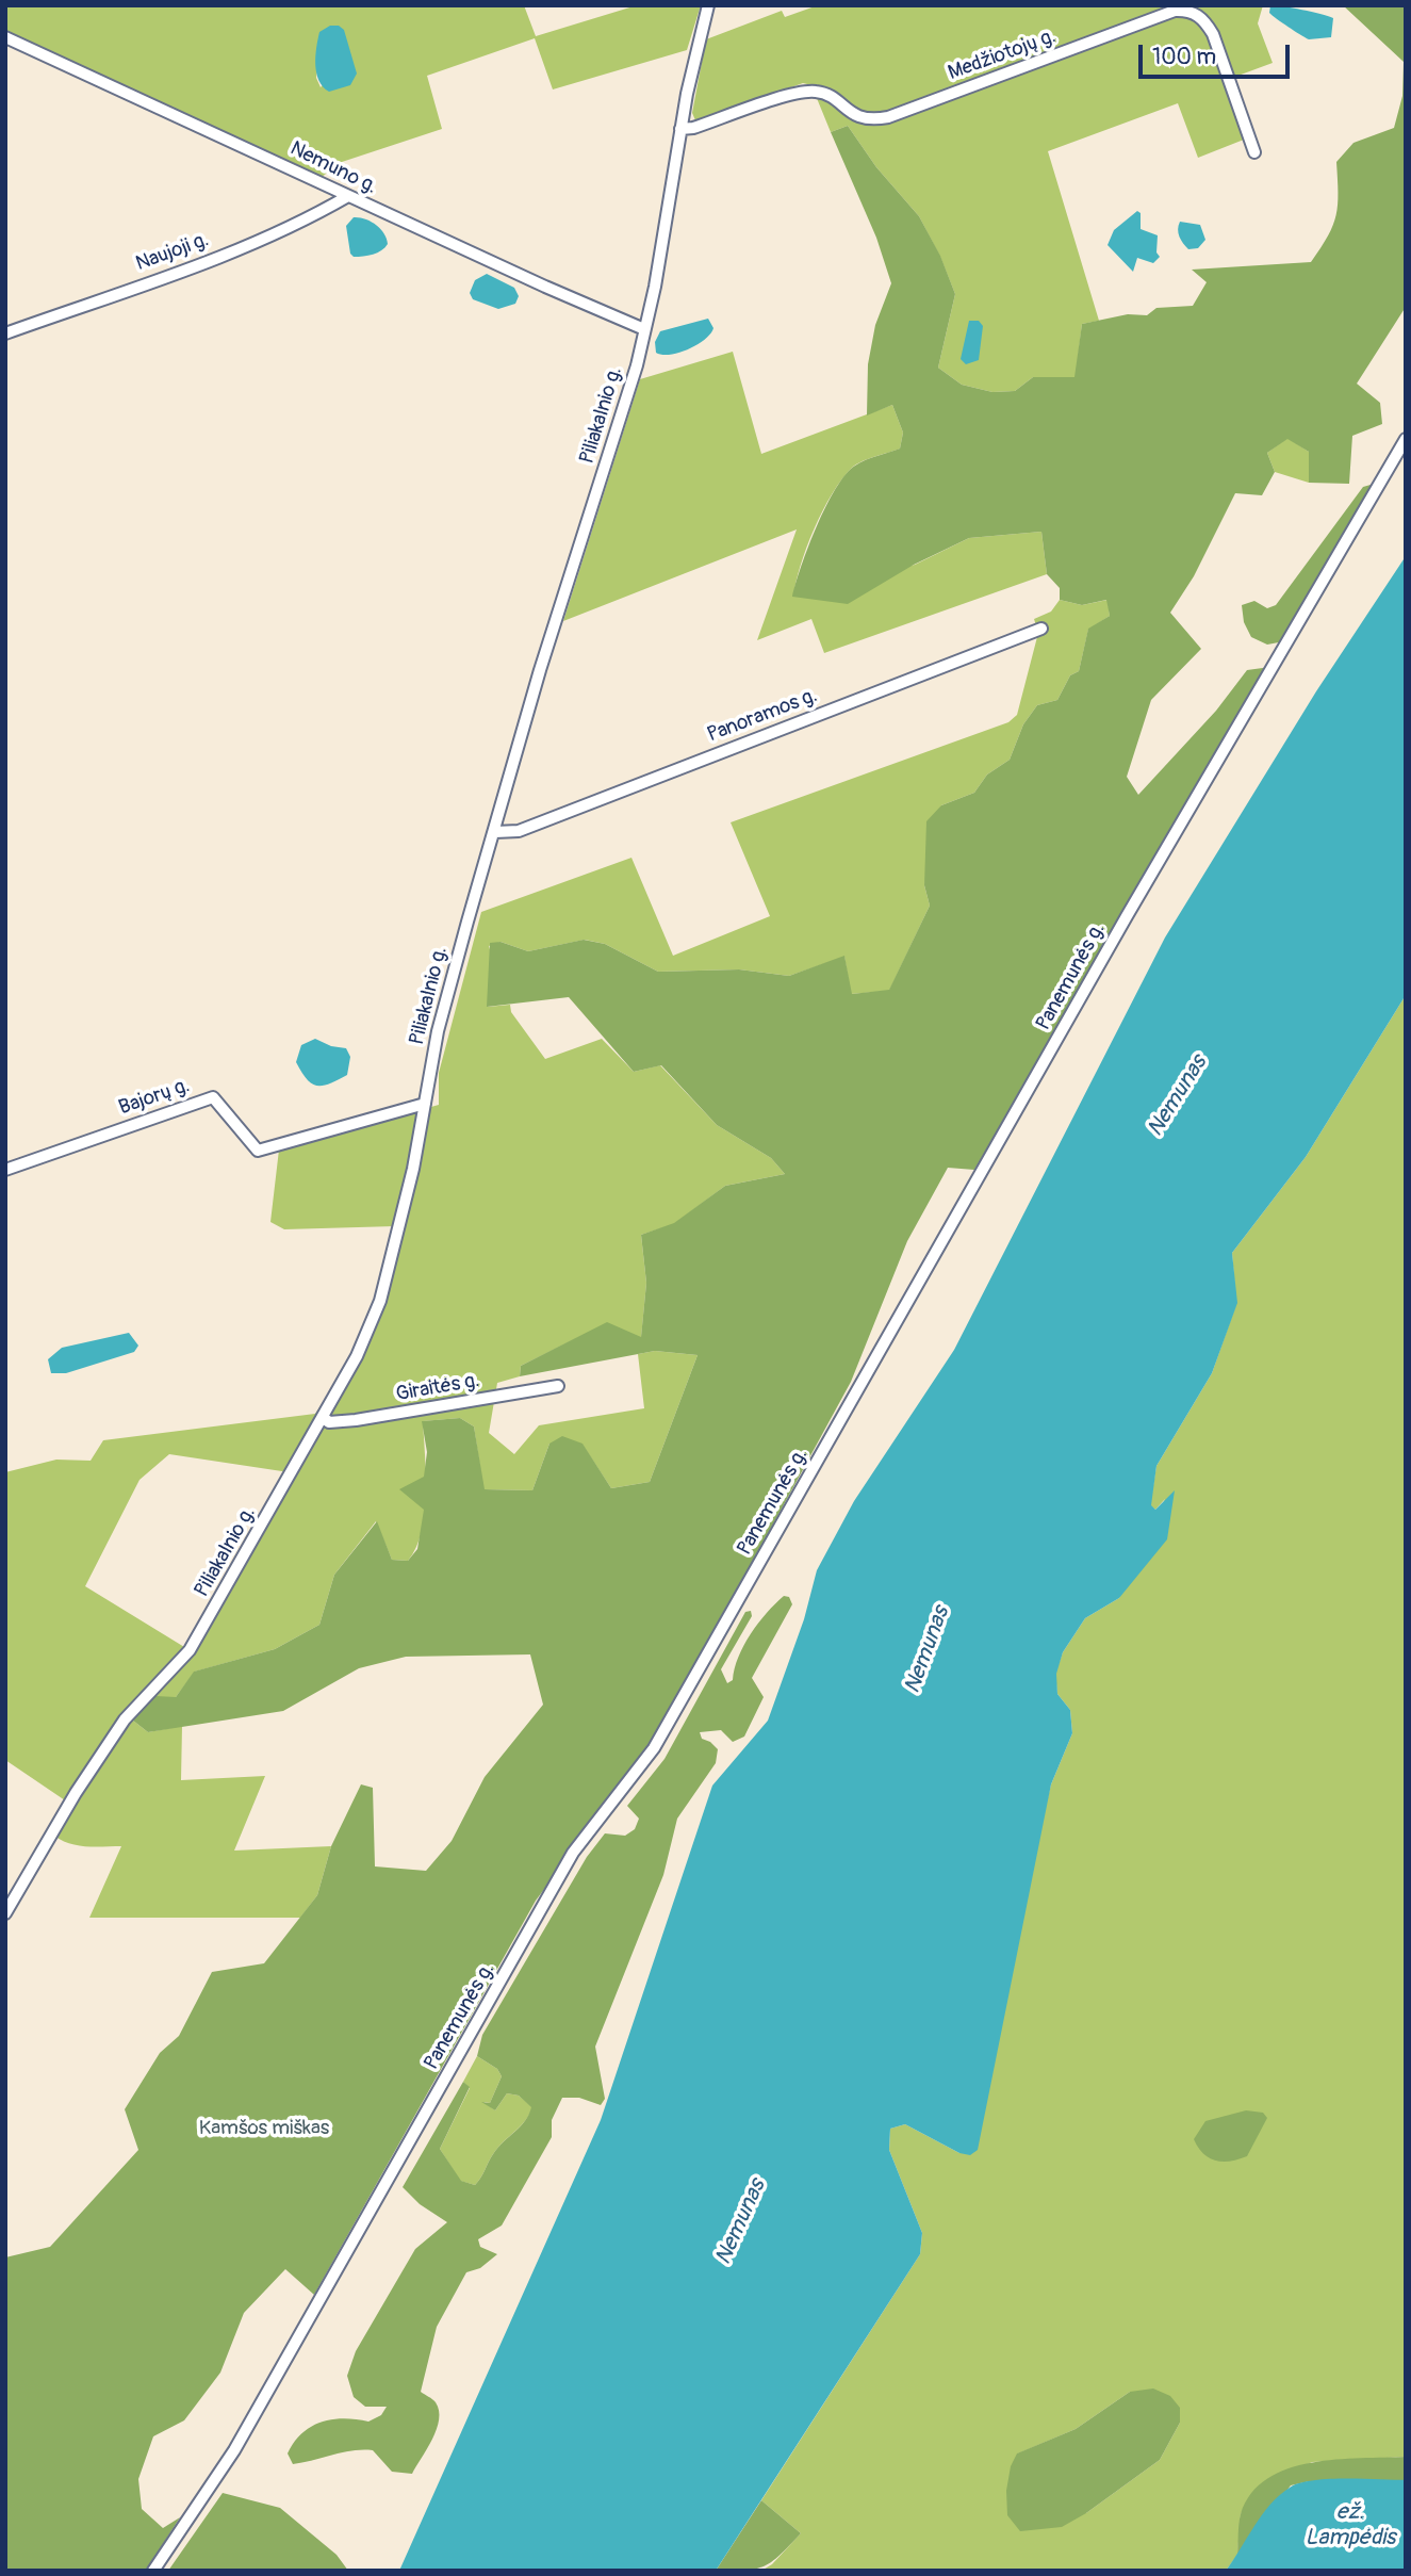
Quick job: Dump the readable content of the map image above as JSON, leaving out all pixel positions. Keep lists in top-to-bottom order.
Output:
{
  "streets": {
    "street": [
      "Medžiotojų g.",
      "Nemuno g.",
      "Naujoji g.",
      "Piliakalnio g.",
      "Panoramos g.",
      "Panemunės g.",
      "Bajorų g.",
      "Giraitės g."
    ]
  },
  "crossings": [
    ["Medžiotojų g.", "Piliakalnio g."],
    ["Nemuno g.", "Naujoji g."],
    ["Nemuno g.", "Piliakalnio g."],
    ["Piliakalnio g.", "Panoramos g."],
    ["Piliakalnio g.", "Bajorų g."],
    ["Piliakalnio g.", "Giraitės g."]
  ],
  "water": ["Nemunas", "ež. Lampėdis"],
  "parks": ["Kamšos miškas"],
  "scale_bar": "100 m"
}
